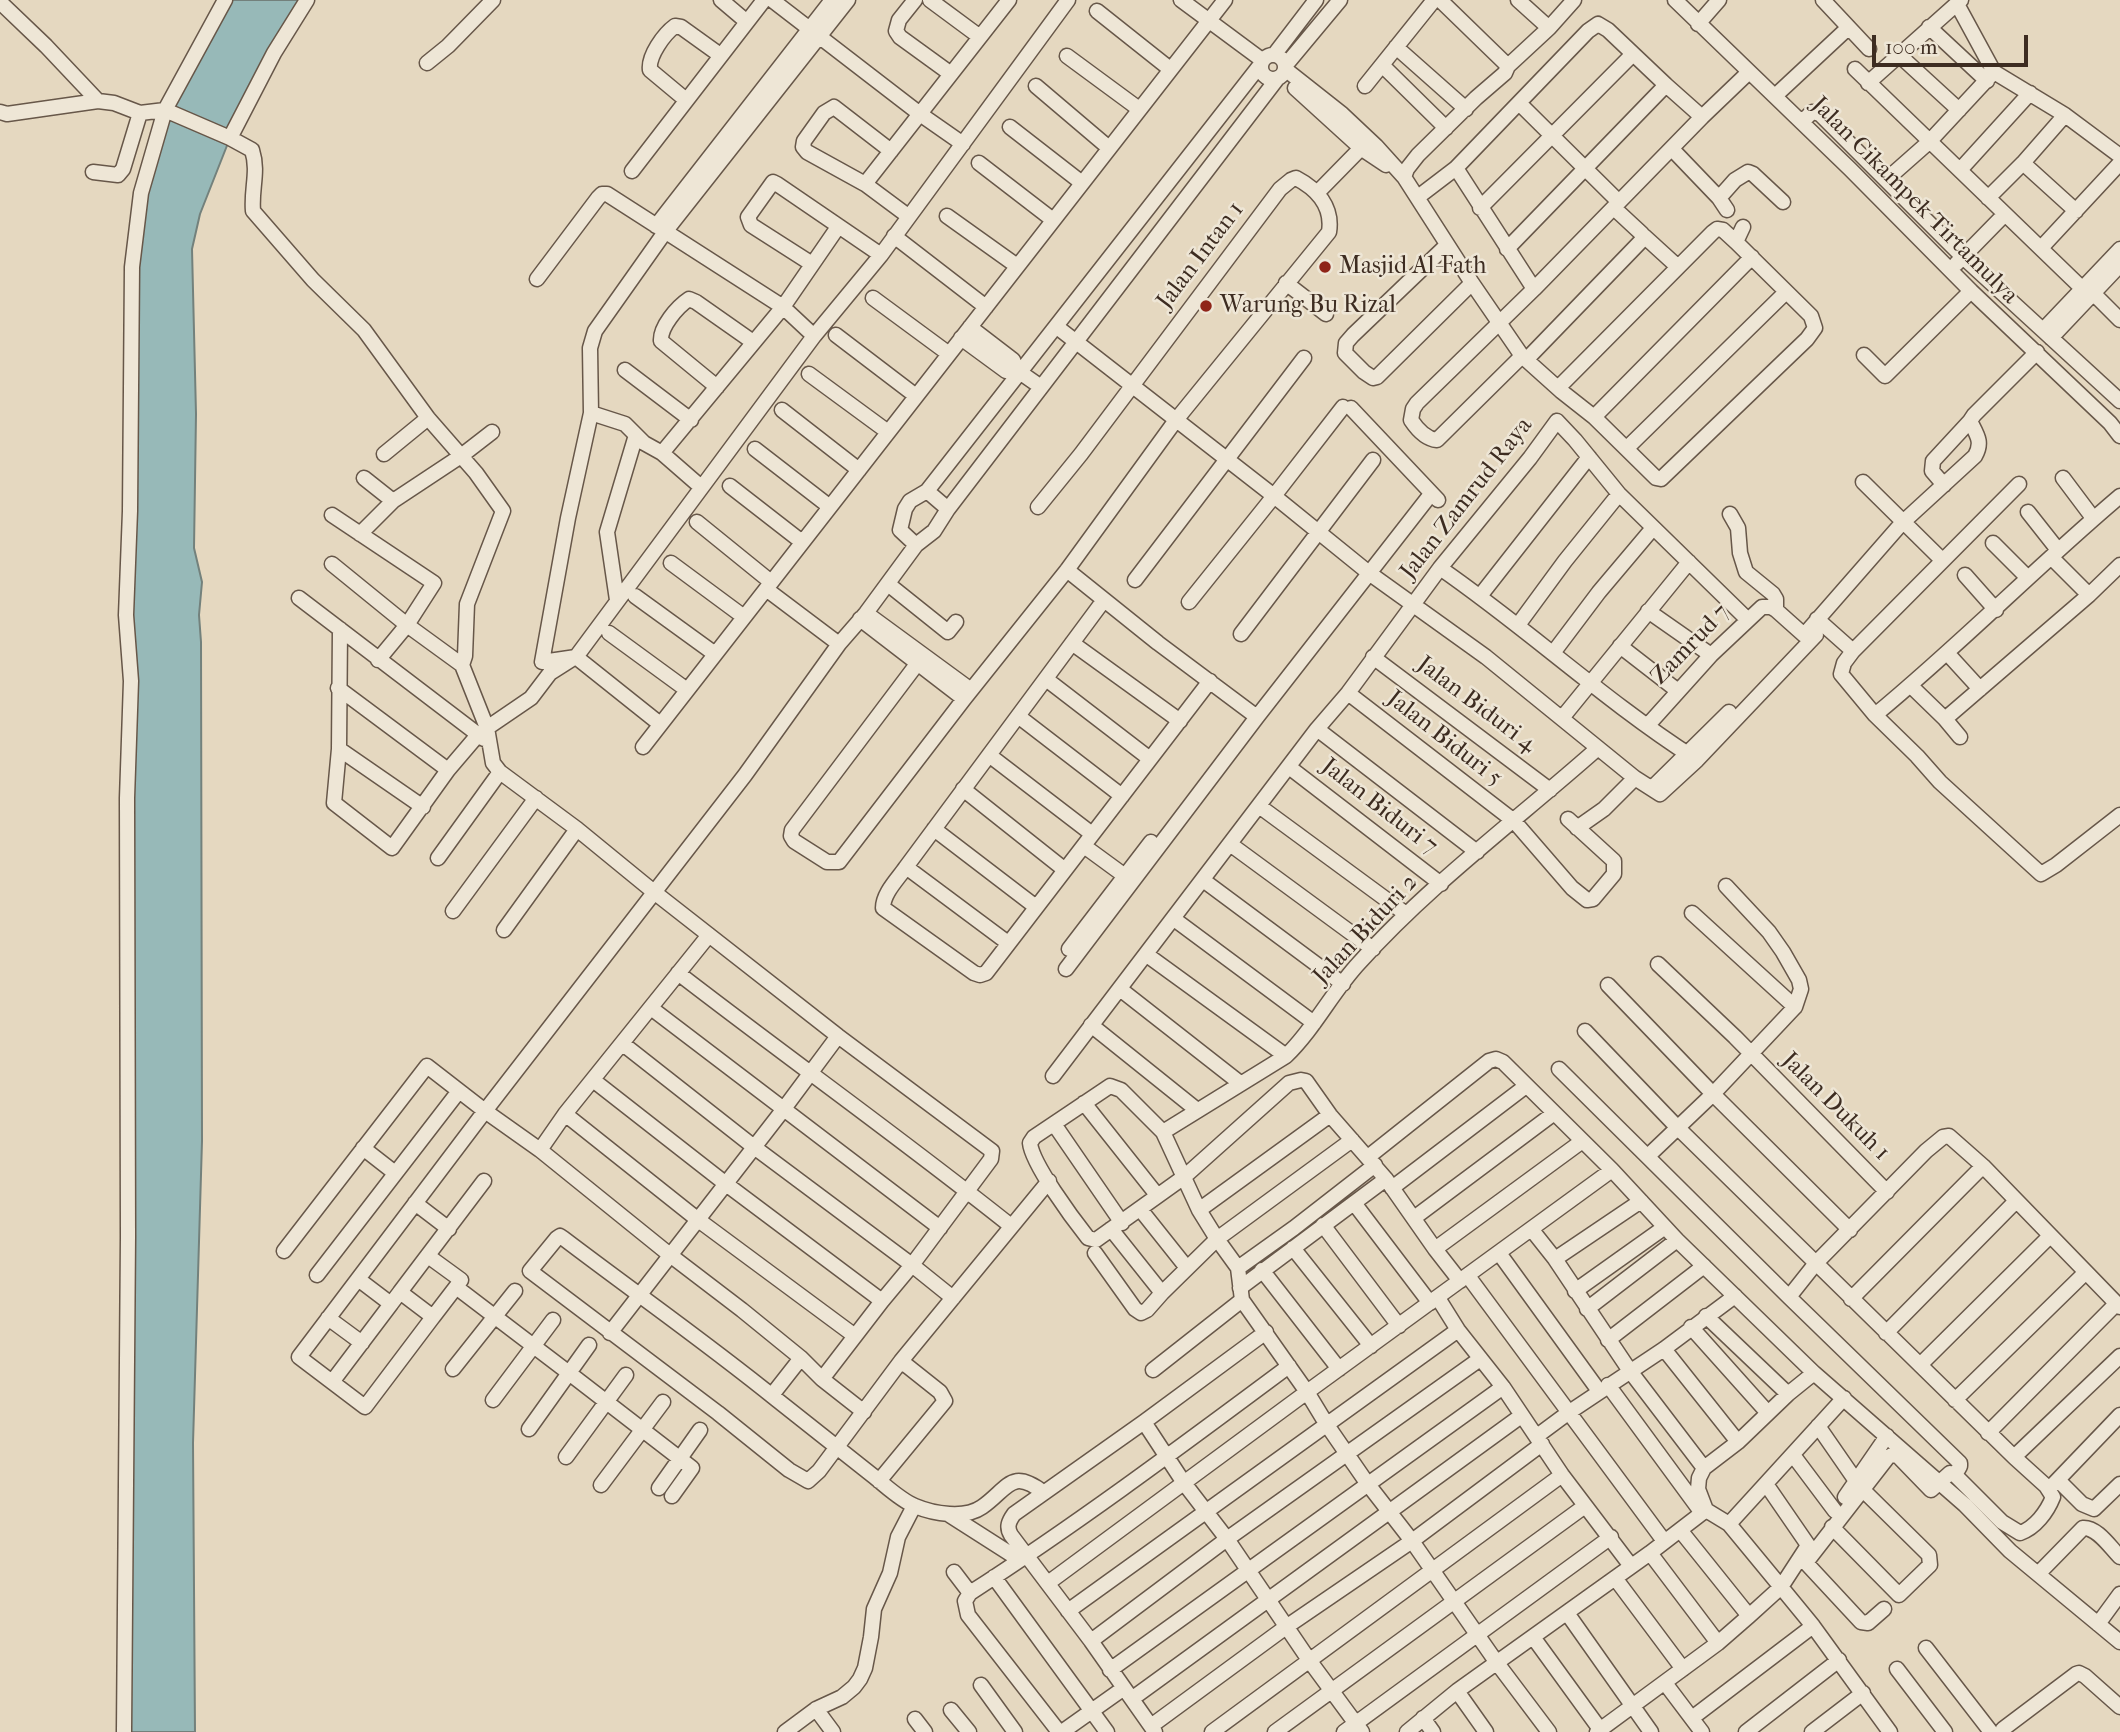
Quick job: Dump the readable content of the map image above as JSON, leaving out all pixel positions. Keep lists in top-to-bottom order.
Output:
{
  "streets": {
    "street": [
      "Jalan Cikampek Tirtamulya",
      "Jalan Intan 1",
      "Jalan Zamrud Raya",
      "Zamrud 7",
      "Jalan Biduri 4",
      "Jalan Biduri 5",
      "Jalan Biduri 7",
      "Jalan Biduri 2",
      "Jalan Dukuh 1"
    ]
  },
  "crossings": [
    ["Jalan Zamrud Raya", "Jalan Biduri 4"],
    ["Jalan Zamrud Raya", "Jalan Biduri 5"],
    ["Jalan Zamrud Raya", "Jalan Biduri 7"],
    ["Jalan Biduri 4", "Jalan Biduri 2"],
    ["Jalan Biduri 5", "Jalan Biduri 2"],
    ["Jalan Biduri 7", "Jalan Biduri 2"]
  ],
  "places": ["Masjid Al-Fath", "Warung Bu Rizal"],
  "scale_bar": "100 m"
}
